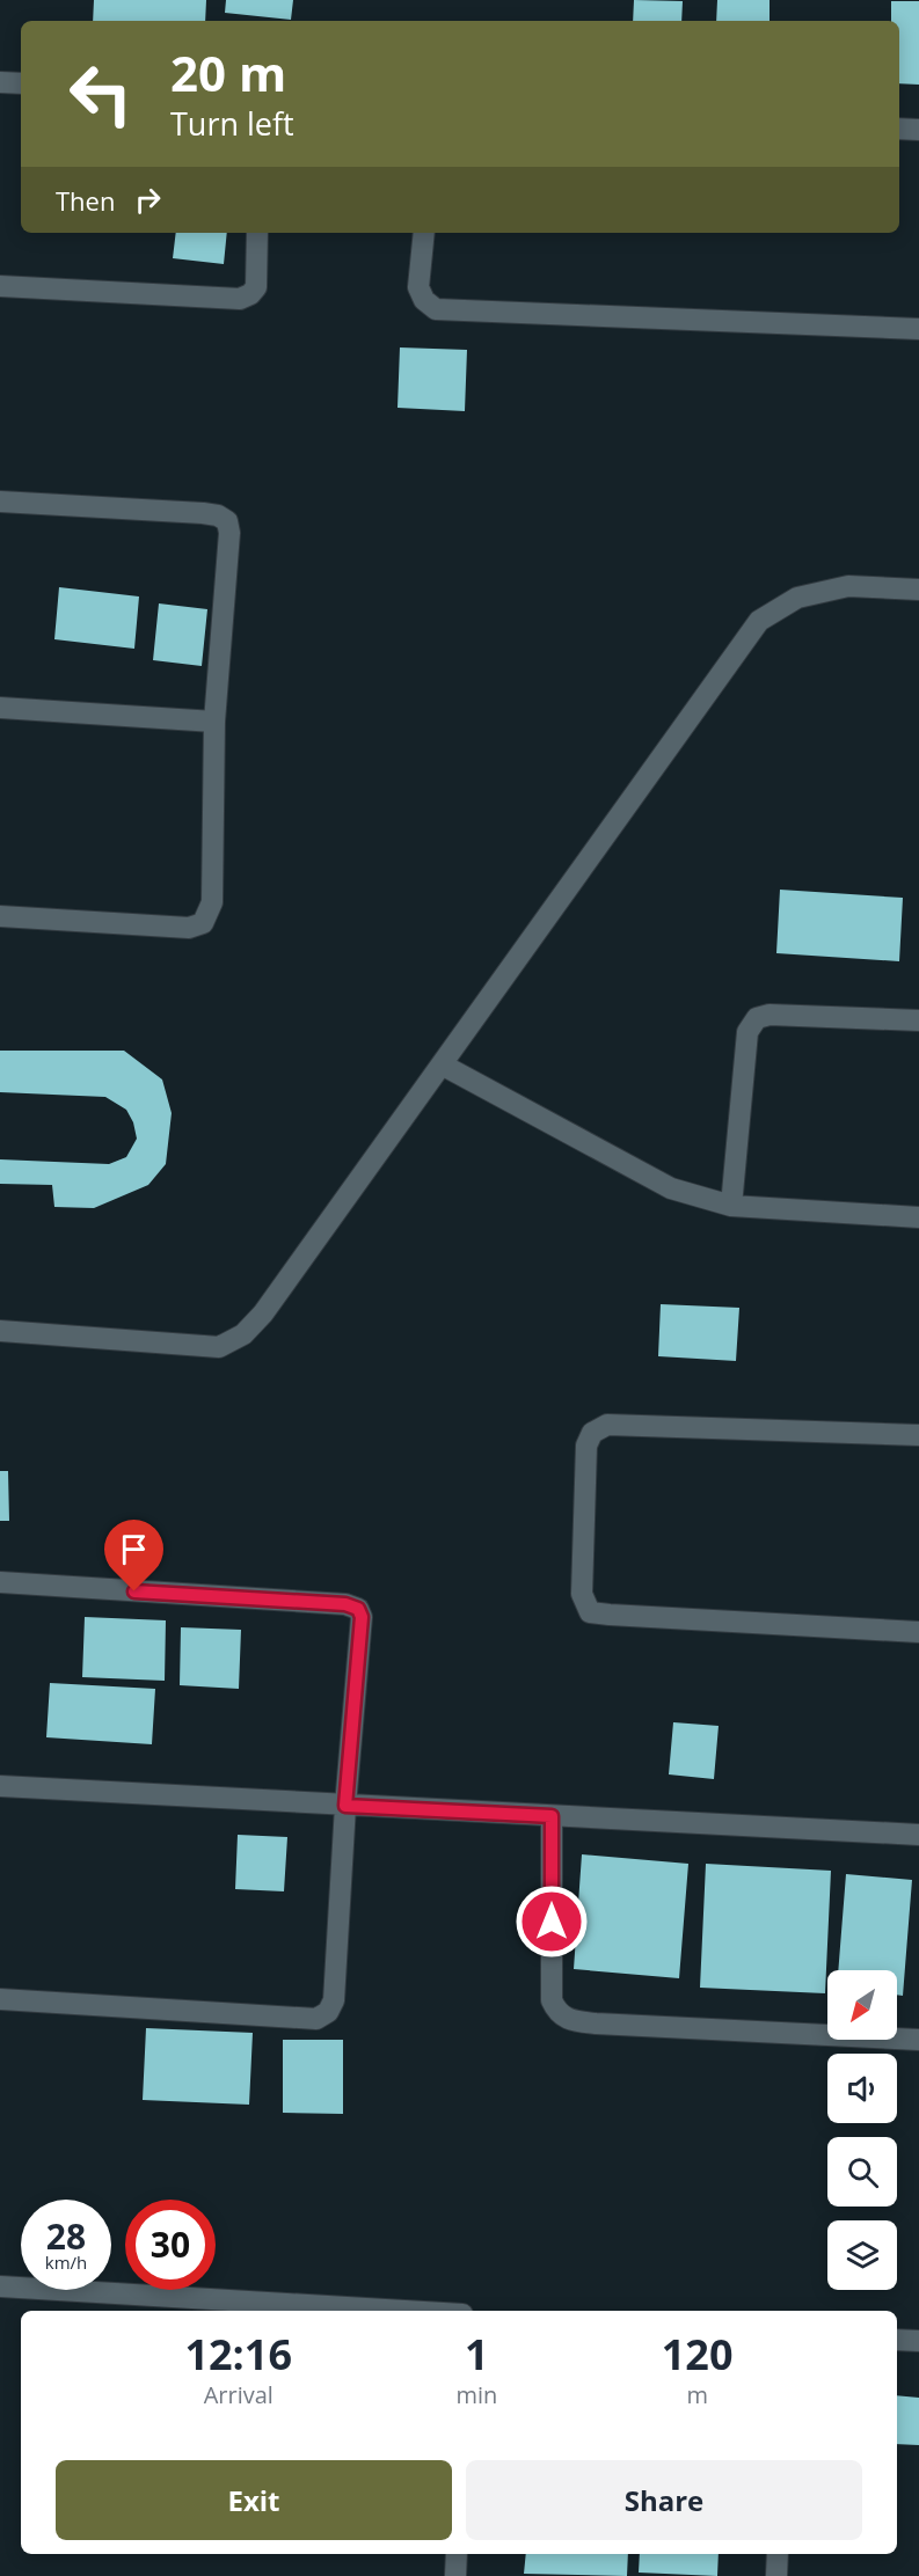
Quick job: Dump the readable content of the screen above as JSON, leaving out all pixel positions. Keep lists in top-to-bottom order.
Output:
{
  "north": "bottom left",
  "page": {
    "turn": ["20 m", "Turn left"],
    "then": "Then",
    "speed": "28 km/h",
    "limit": "30",
    "eta": [
      "12:16",
      "Arrival",
      "1",
      "min",
      "120",
      "m"
    ],
    "buttons": ["Exit", "Share"]
  }
}
